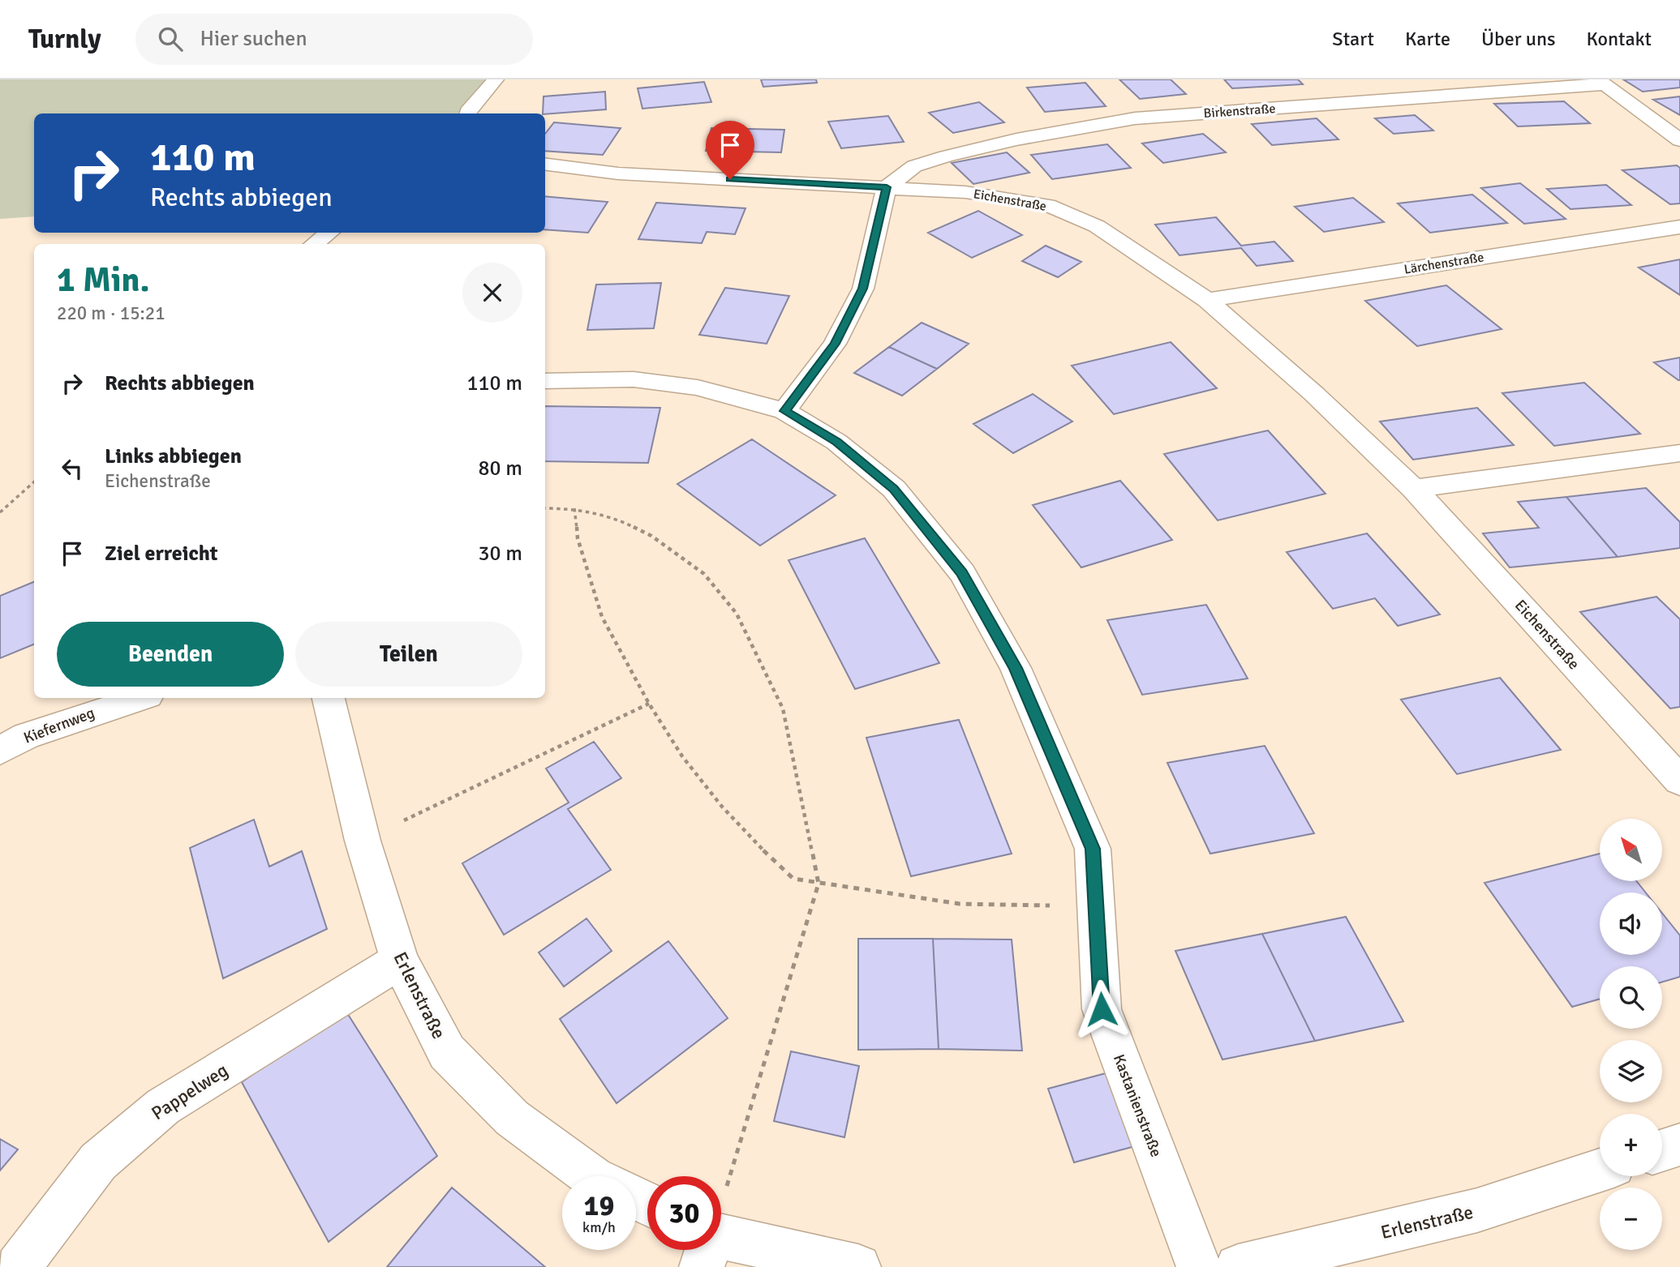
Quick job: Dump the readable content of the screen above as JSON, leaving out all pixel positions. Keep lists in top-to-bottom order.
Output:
{
  "streets": {
    "street": [
      "Birkenstraße",
      "Eichenstraße",
      "Lärchenstraße",
      "Kiefernweg",
      "Erlenstraße",
      "Pappelweg",
      "Kastanienstraße"
    ]
  },
  "crossings": [
    ["Birkenstraße", "Eichenstraße"],
    ["Eichenstraße", "Lärchenstraße"],
    ["Erlenstraße", "Pappelweg"]
  ],
  "north": "top left",
  "page": {
    "header": "Turnly",
    "search": "Hier suchen",
    "nav": [
      "Start",
      "Karte",
      "Über uns",
      "Kontakt"
    ],
    "turn": ["110 m", "Rechts abbiegen"],
    "heading": ["1 Min.", "220 m · 15:21"],
    "list": [
      {
        "name": "Rechts abbiegen",
        "value": "110 m"
      },
      {
        "name": "Links abbiegen",
        "note": "Eichenstraße",
        "value": "80 m"
      },
      {
        "name": "Ziel erreicht",
        "value": "30 m"
      }
    ],
    "buttons": ["Beenden", "Teilen"],
    "map_buttons": ["+", "−"],
    "speed": "19 km/h",
    "limit": "30"
  }
}
